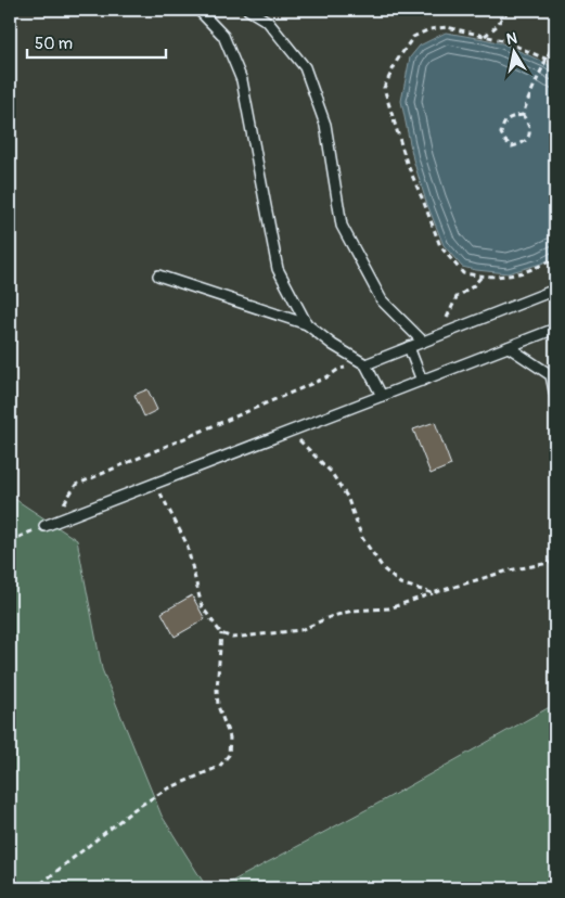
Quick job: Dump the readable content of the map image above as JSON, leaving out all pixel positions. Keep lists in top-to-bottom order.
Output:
{
  "scale_bar": "50 m",
  "north": "top"
}
